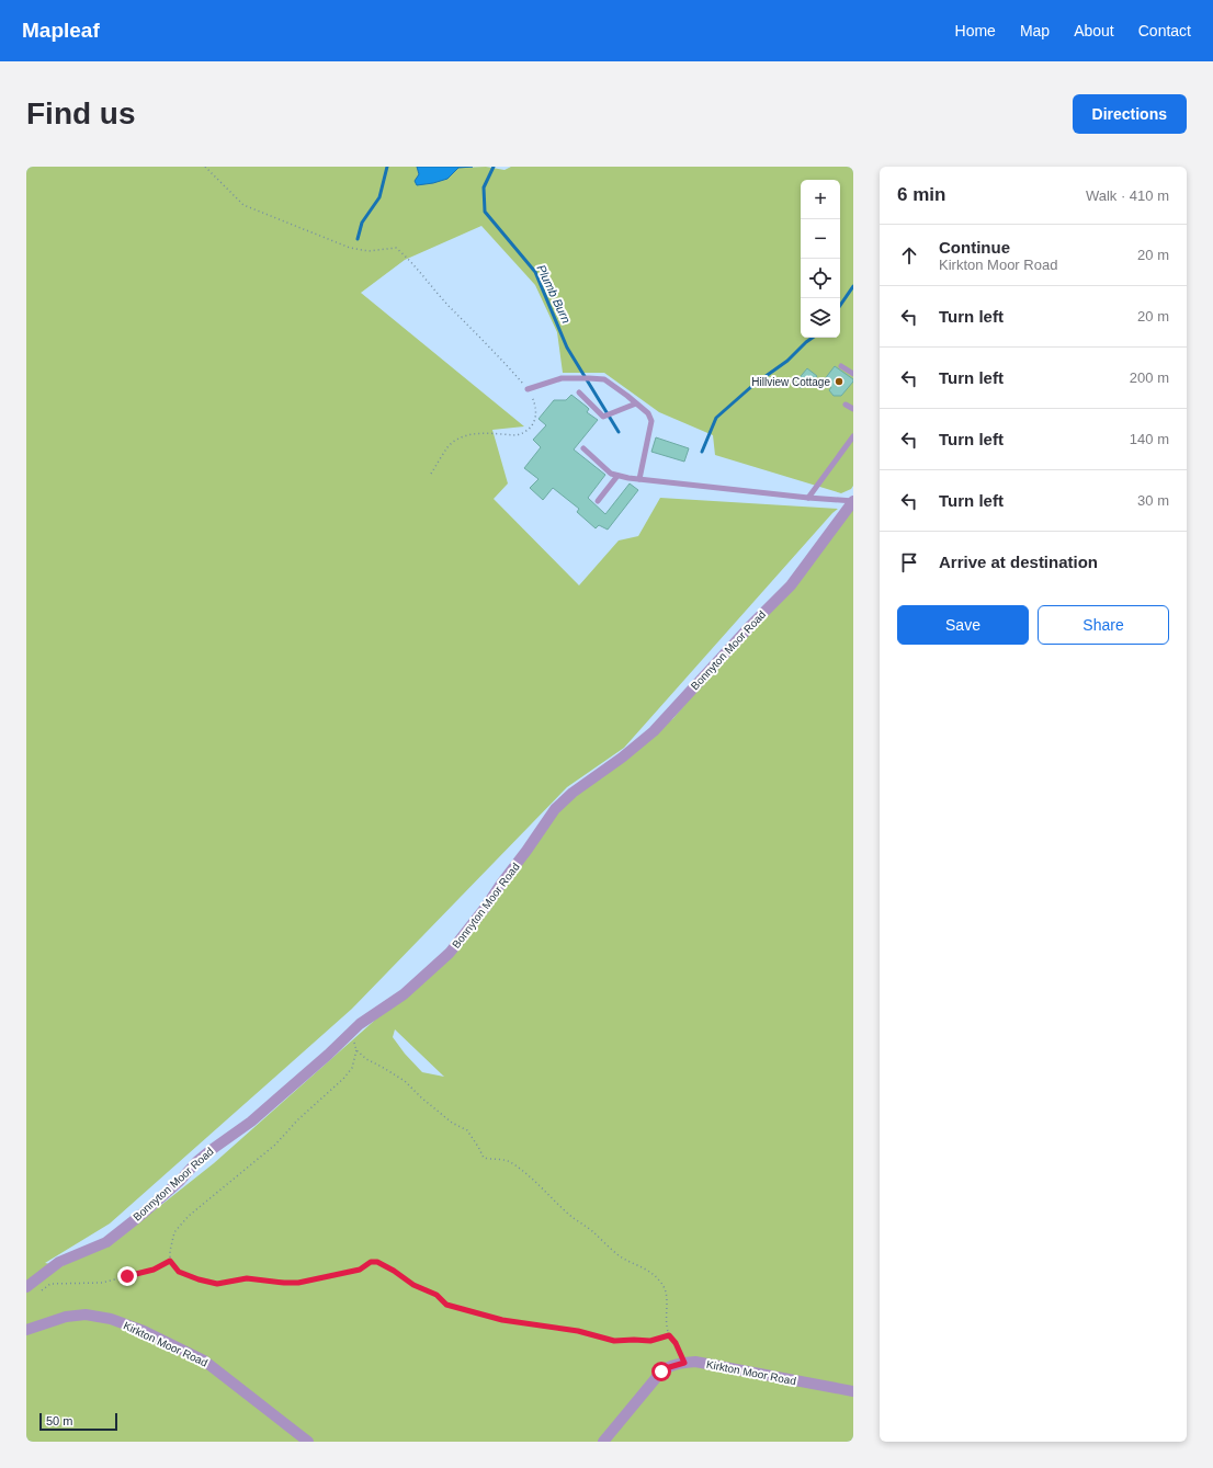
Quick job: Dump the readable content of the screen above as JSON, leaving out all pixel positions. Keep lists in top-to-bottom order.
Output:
{
  "streets": {
    "street": ["Bonnyton Moor Road", "Kirkton Moor Road"]
  },
  "water": ["Plumb Burn"],
  "places": ["Hillview Cottage"],
  "scale_bar": "50 m",
  "page": {
    "header": "Mapleaf",
    "nav": [
      "Home",
      "Map",
      "About",
      "Contact"
    ],
    "buttons": [
      "Directions",
      ["Save", "Share"]
    ],
    "title": "Find us",
    "heading": ["6 min", "Walk · 410 m"],
    "map_buttons": ["+", "−"],
    "list": [
      ["Continue", "Kirkton Moor Road", "20 m"],
      ["Turn left", "20 m"],
      ["Turn left", "200 m"],
      ["Turn left", "140 m"],
      ["Turn left", "30 m"],
      "Arrive at destination"
    ],
    "scale": "50 m"
  }
}
